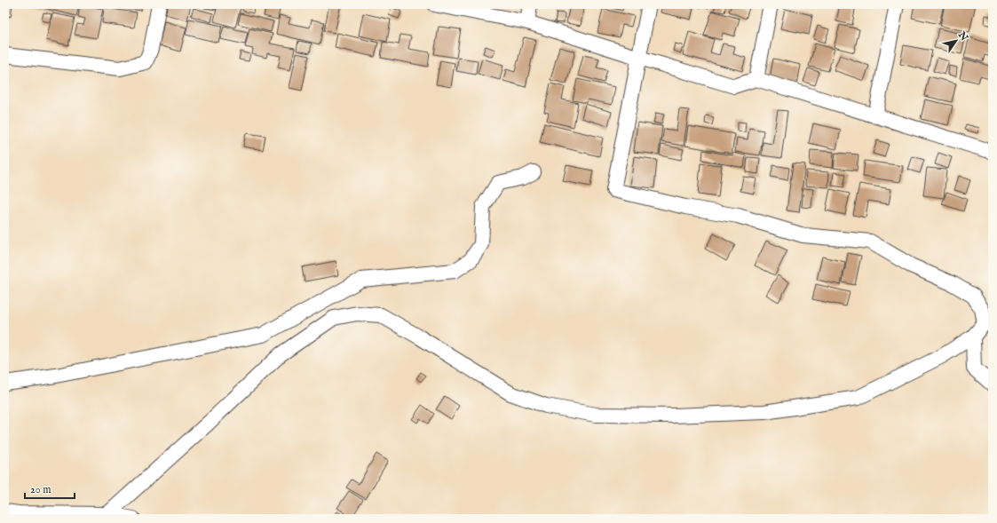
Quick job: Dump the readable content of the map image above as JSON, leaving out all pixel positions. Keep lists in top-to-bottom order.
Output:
{
  "scale_bar": "20 m",
  "north": "top right"
}
